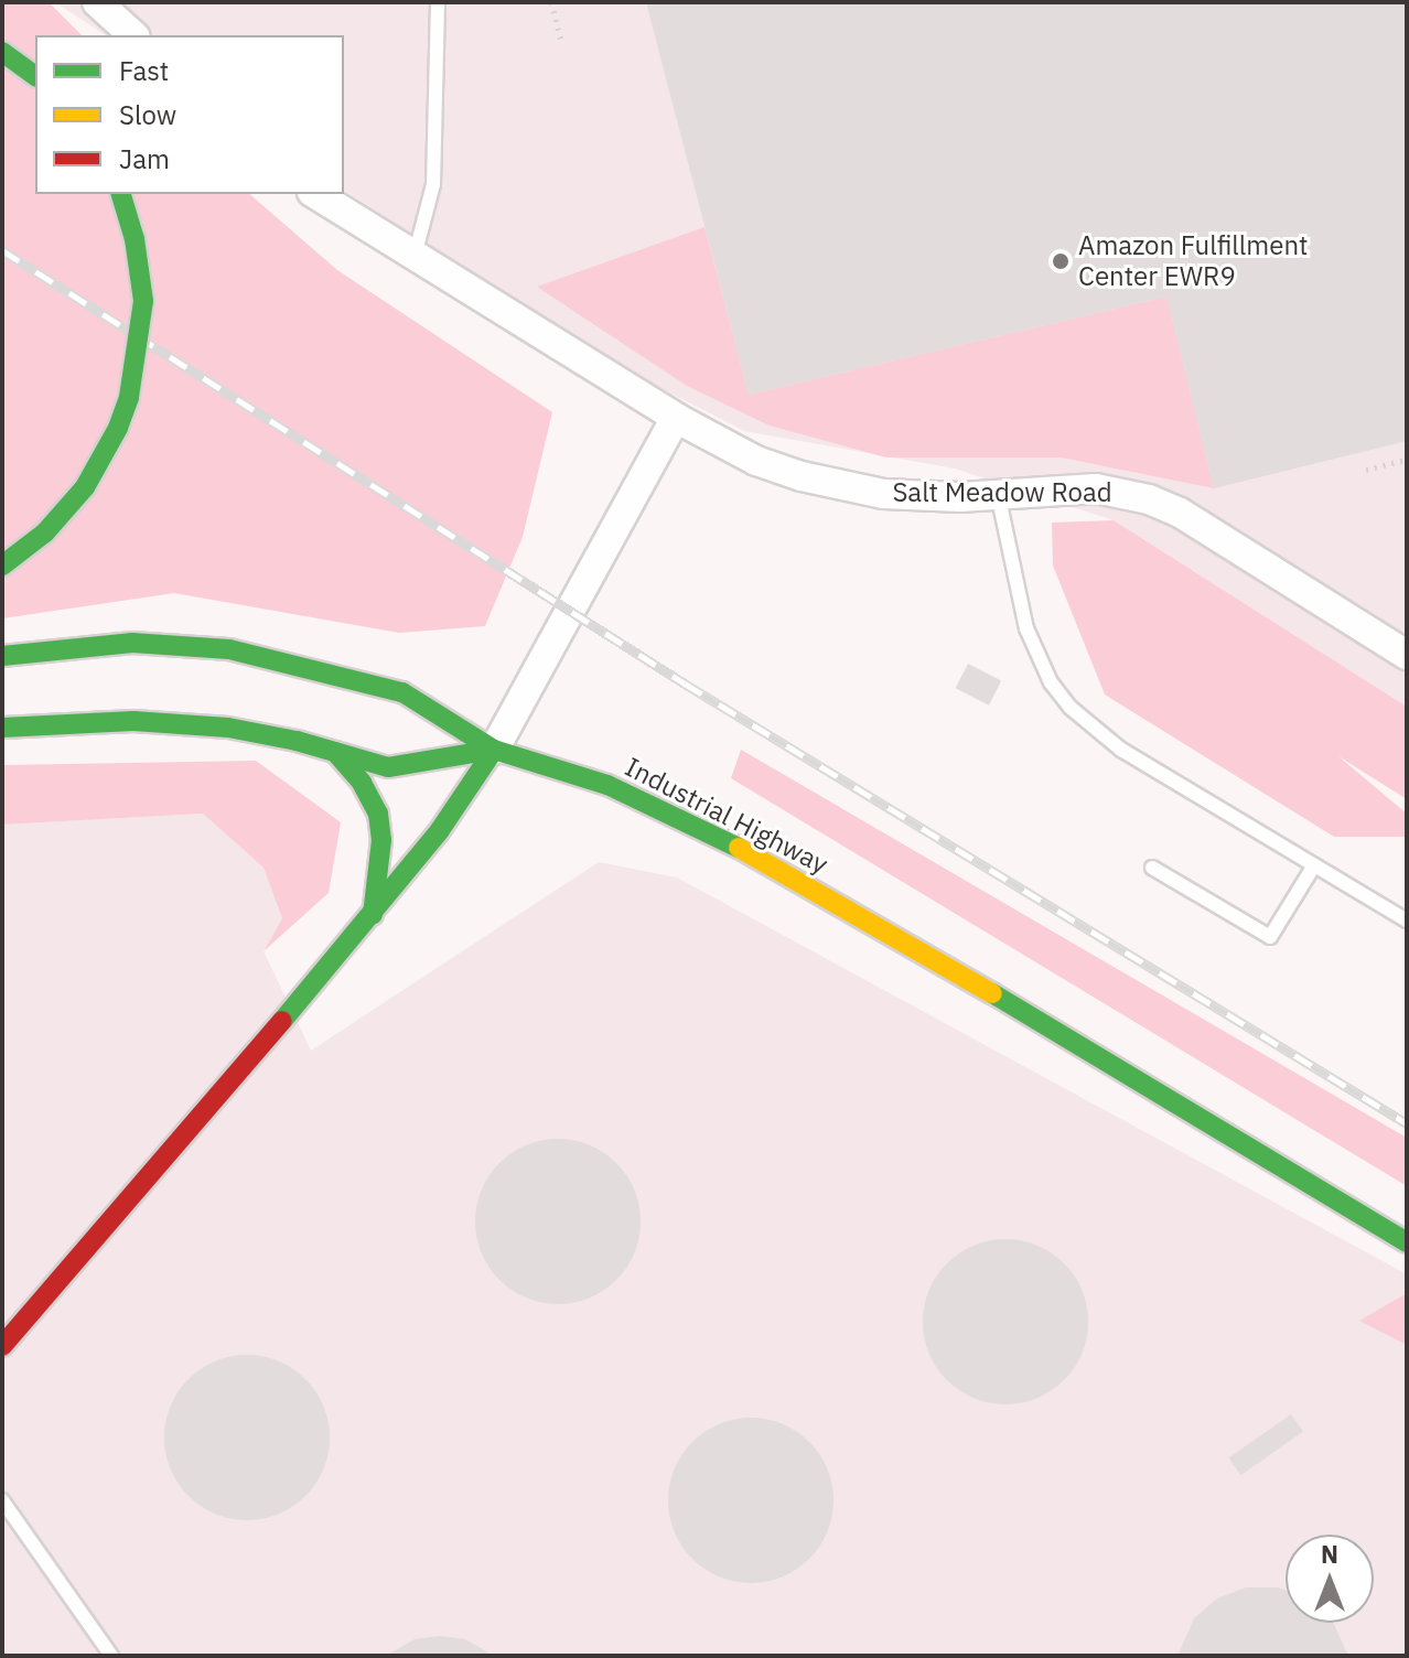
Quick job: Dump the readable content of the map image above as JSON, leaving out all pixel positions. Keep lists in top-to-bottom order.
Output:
{
  "streets": {
    "main road": ["Industrial Highway"],
    "street": ["Salt Meadow Road"]
  },
  "places": ["Amazon Fulfillment Center EWR9"],
  "legend": ["Fast", "Slow", "Jam"],
  "north": "top"
}
